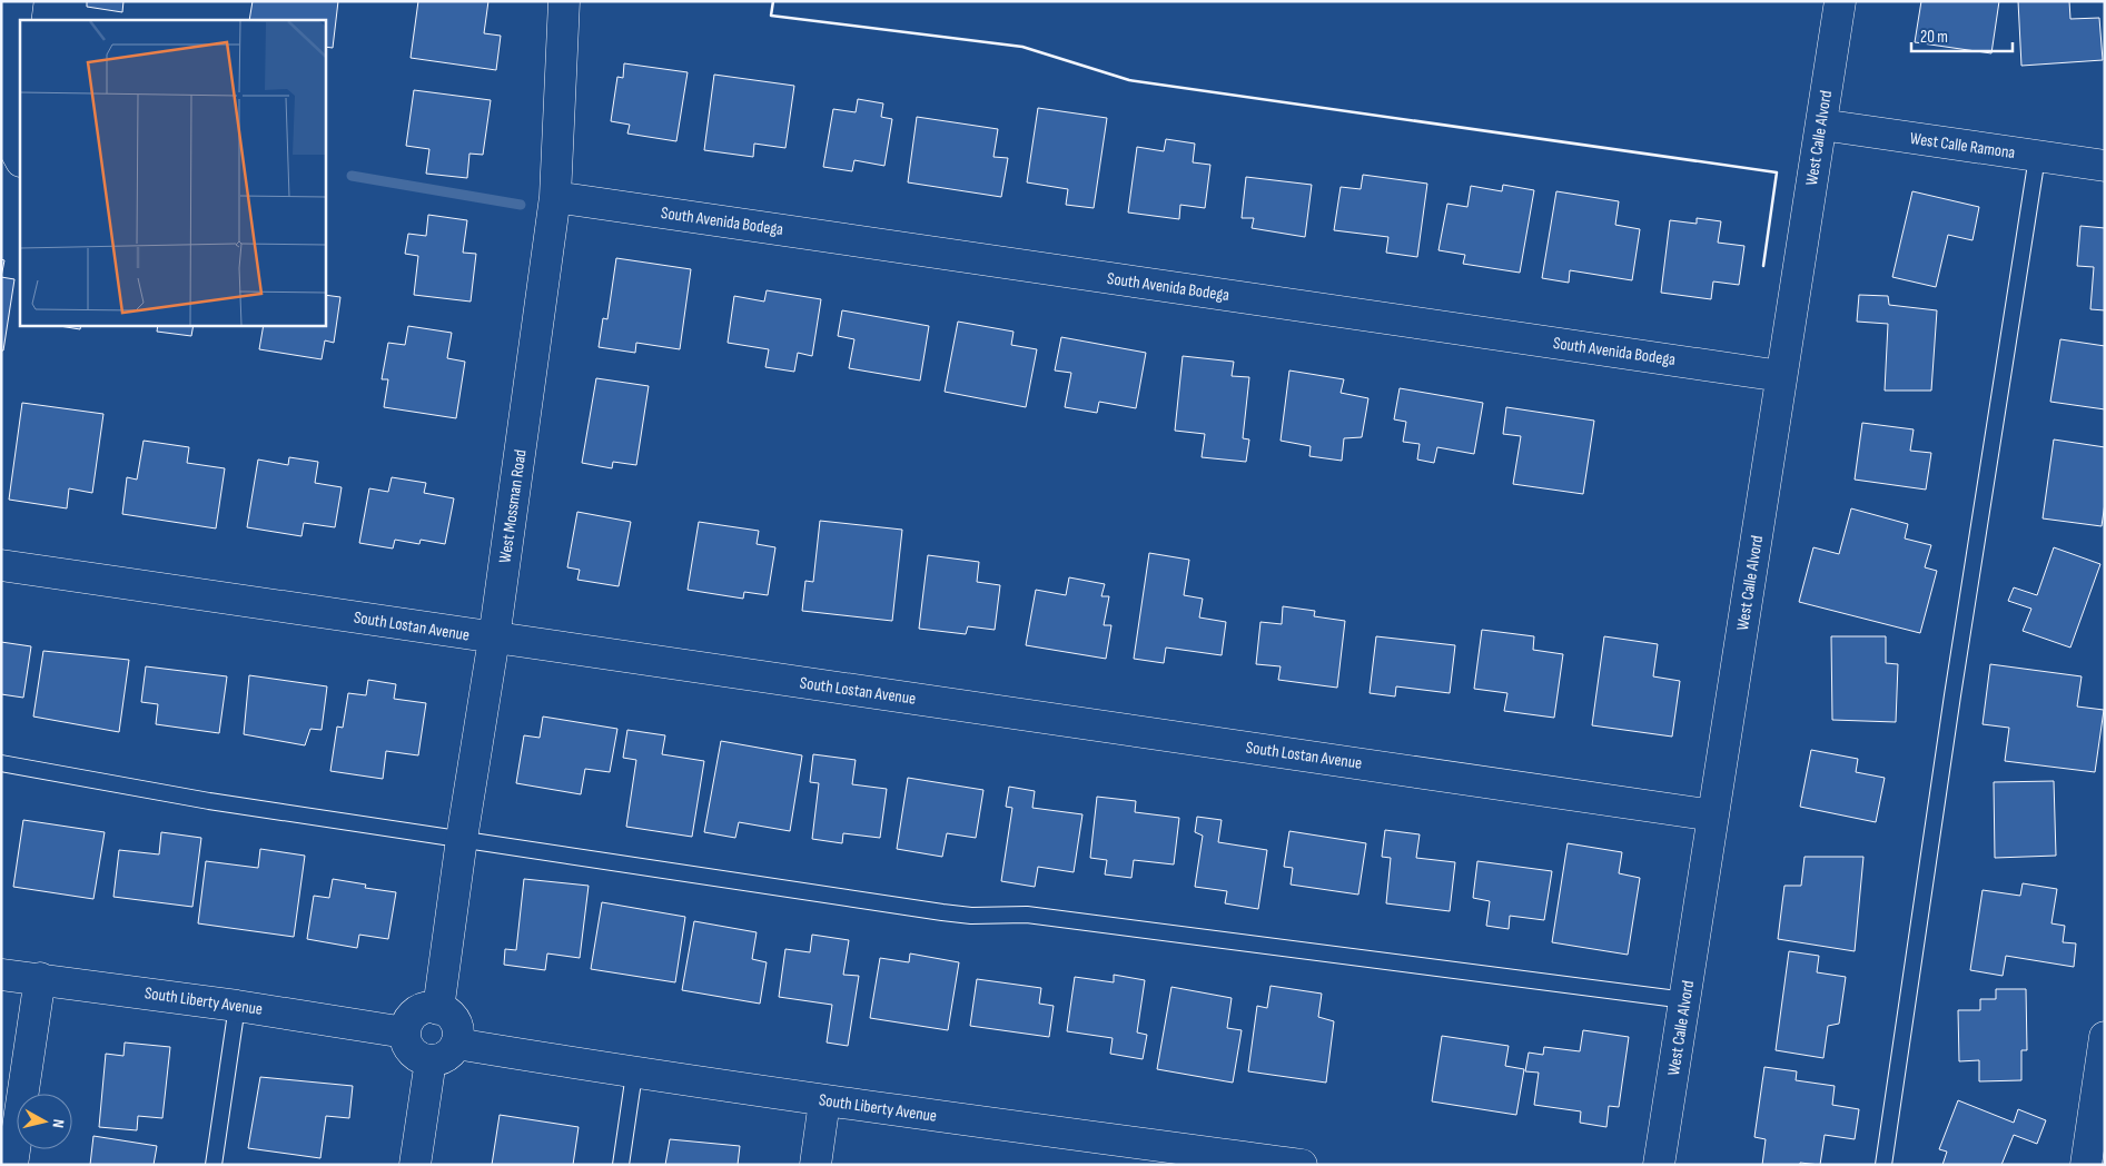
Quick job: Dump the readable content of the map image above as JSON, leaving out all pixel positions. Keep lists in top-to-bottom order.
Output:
{
  "streets": {
    "street": [
      "West Calle Alvord",
      "West Calle Ramona",
      "South Avenida Bodega",
      "West Mossman Road",
      "South Lostan Avenue",
      "South Liberty Avenue"
    ]
  },
  "crossings": [
    ["West Calle Alvord", "West Calle Ramona"],
    ["West Calle Alvord", "South Avenida Bodega"],
    ["West Calle Alvord", "South Lostan Avenue"],
    ["South Avenida Bodega", "West Mossman Road"],
    ["West Mossman Road", "South Lostan Avenue"],
    ["West Mossman Road", "South Liberty Avenue"]
  ],
  "scale_bar": "20 m",
  "north": "right"
}
